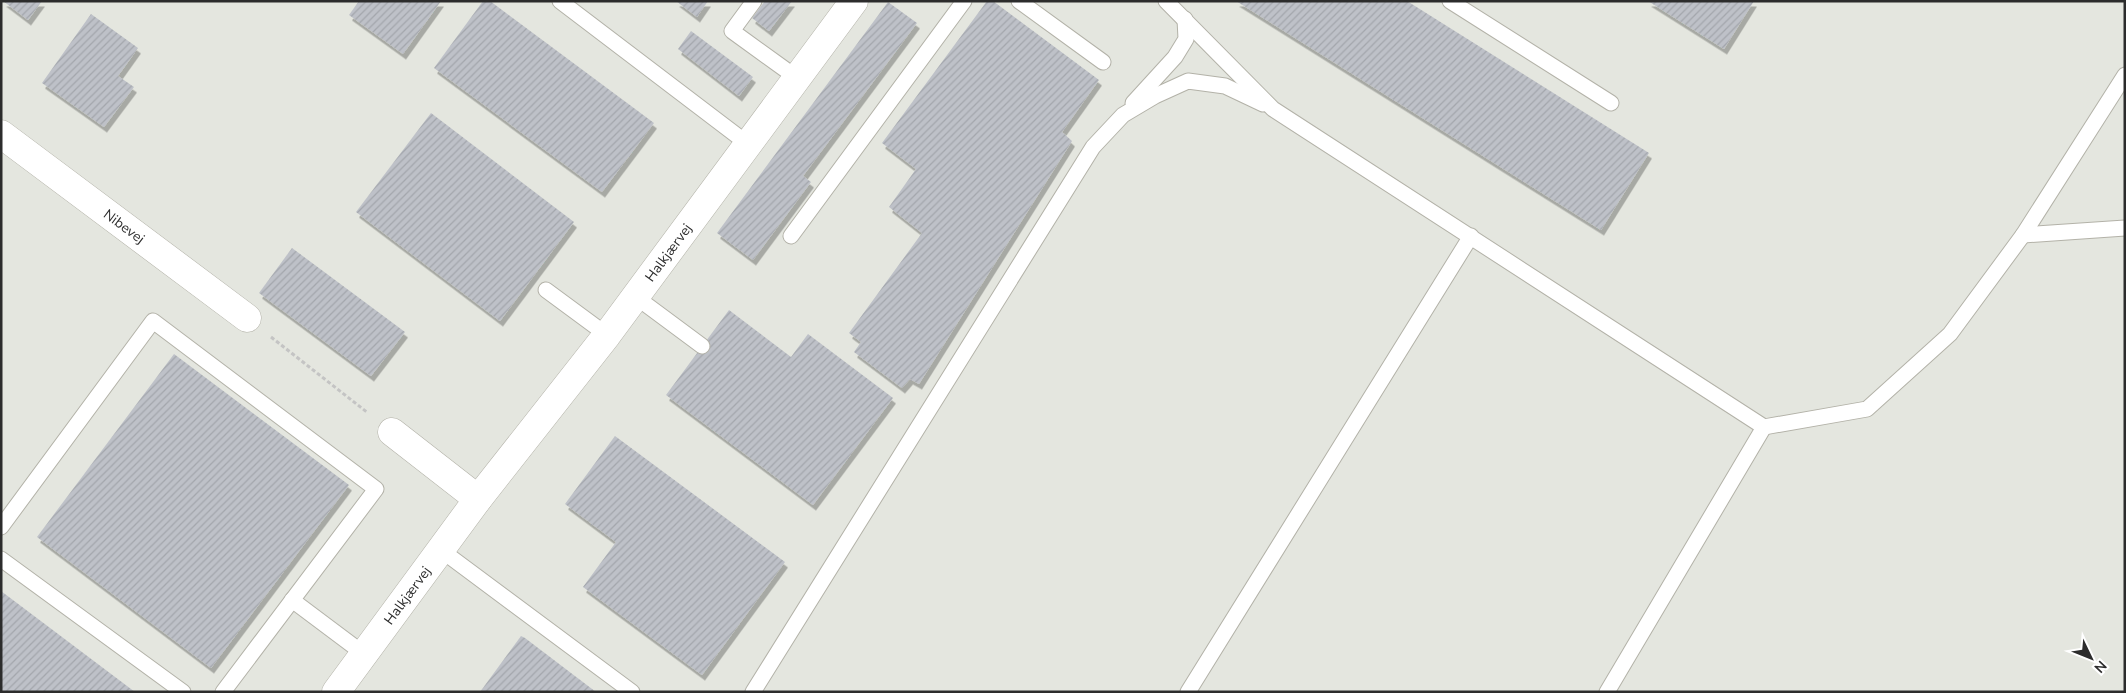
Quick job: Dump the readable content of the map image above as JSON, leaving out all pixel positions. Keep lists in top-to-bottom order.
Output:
{
  "streets": {
    "street": ["Nibevej", "Halkjærvej"]
  },
  "north": "bottom right"
}
